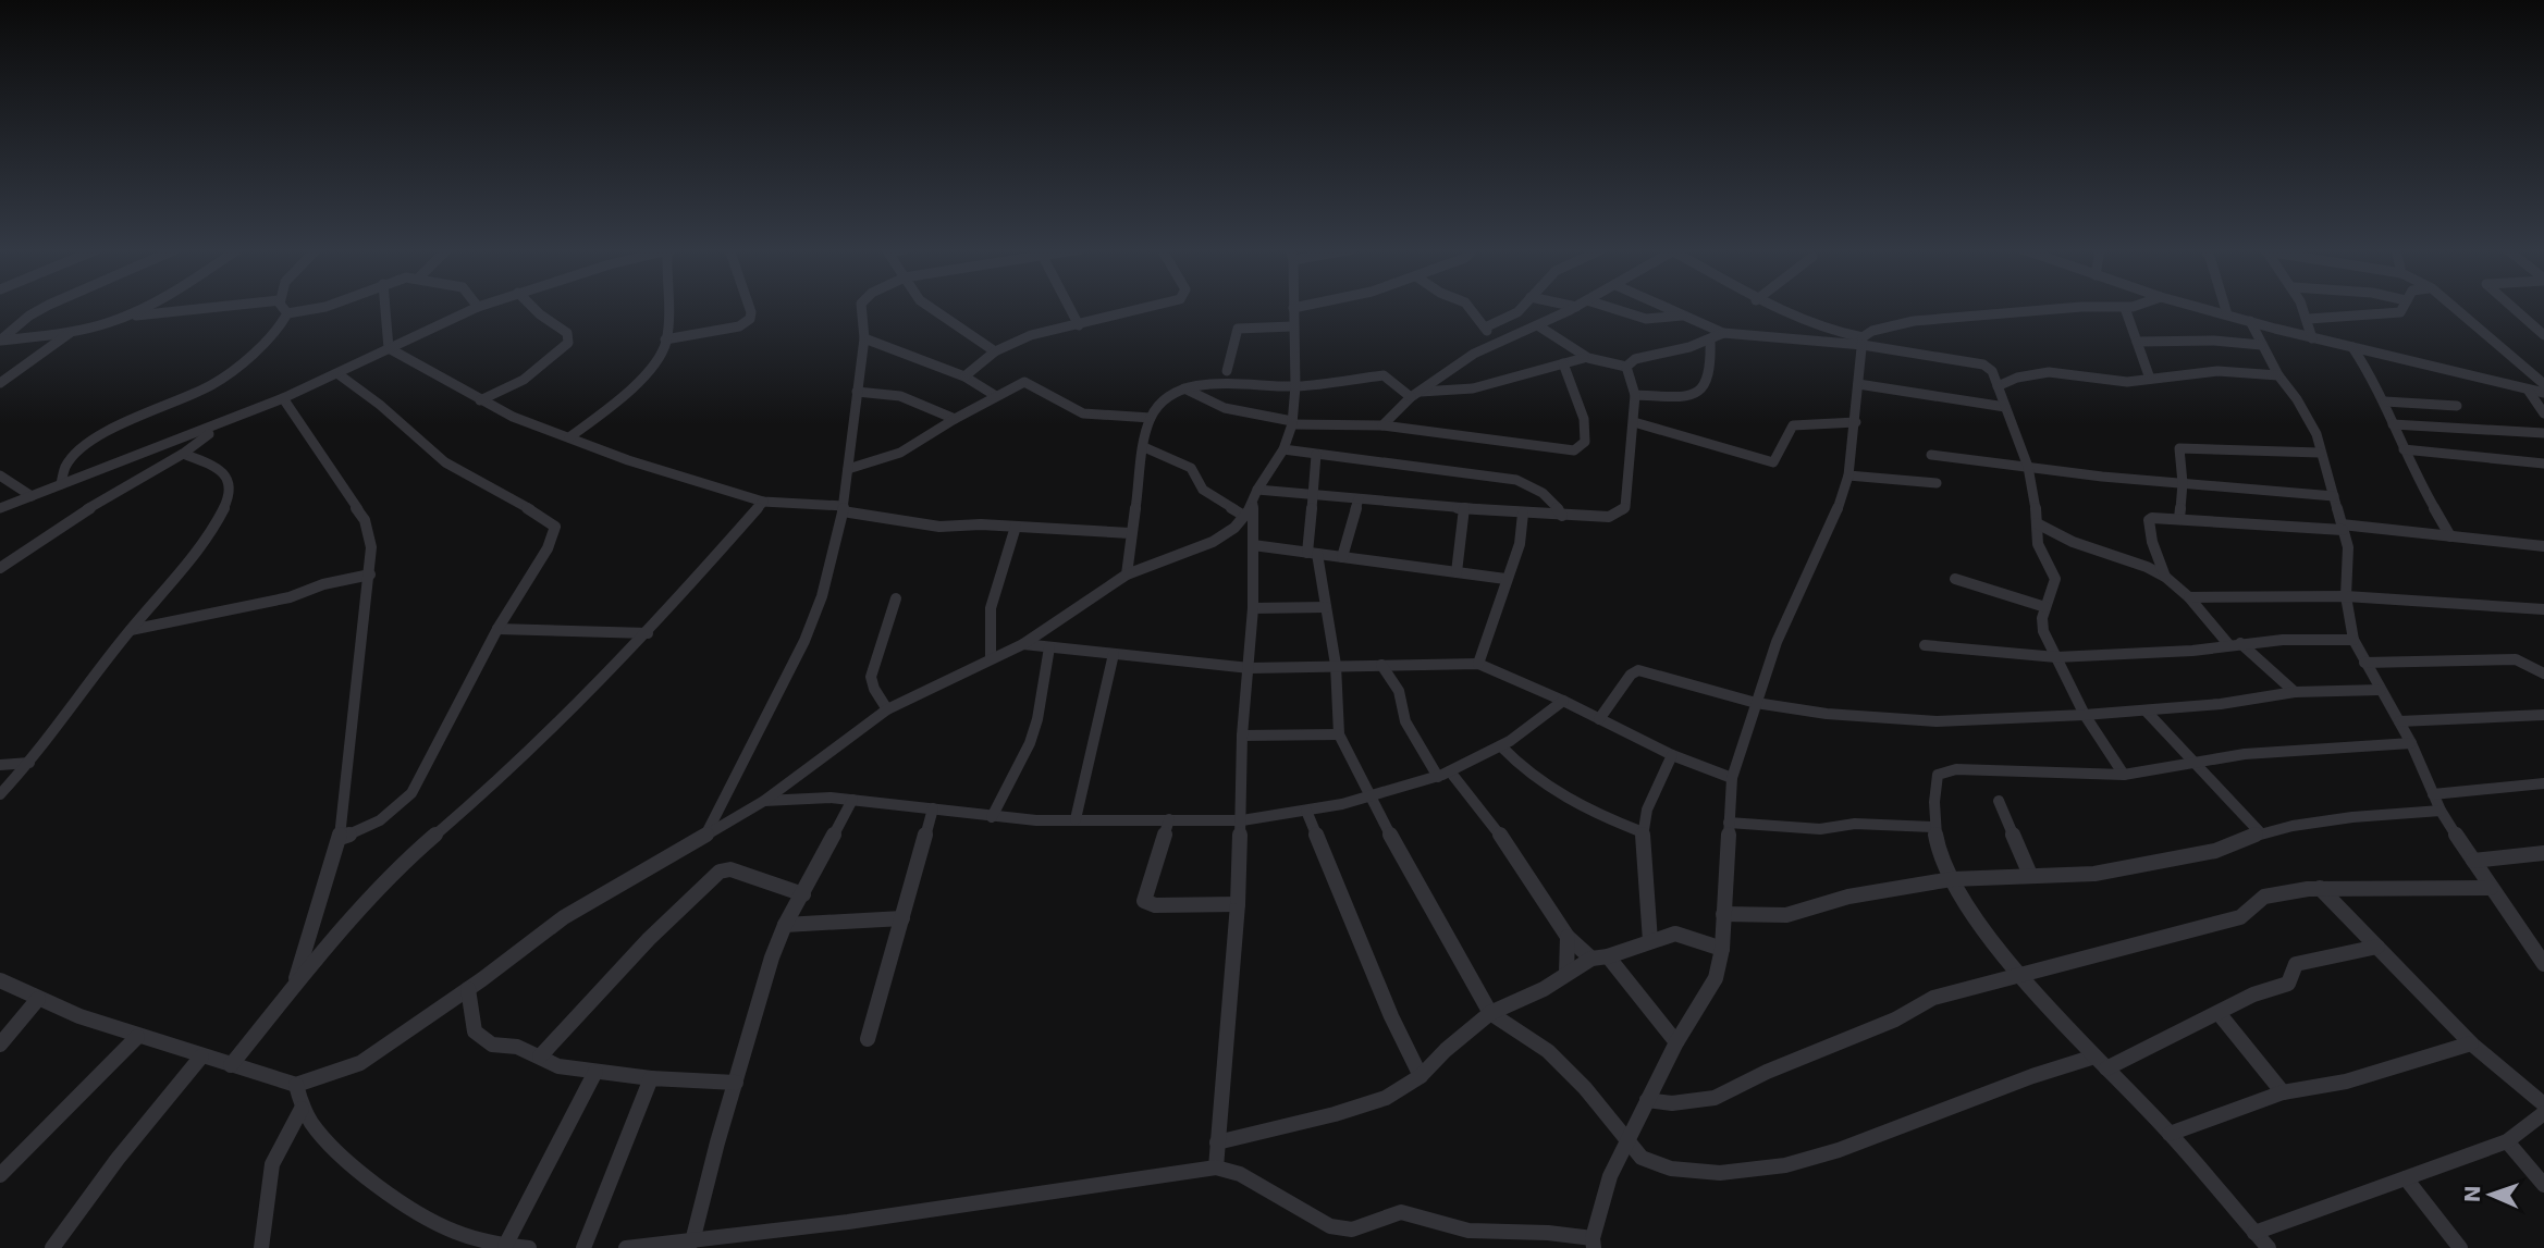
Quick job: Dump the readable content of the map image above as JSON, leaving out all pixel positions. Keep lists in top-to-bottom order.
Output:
{
  "north": "left"
}
